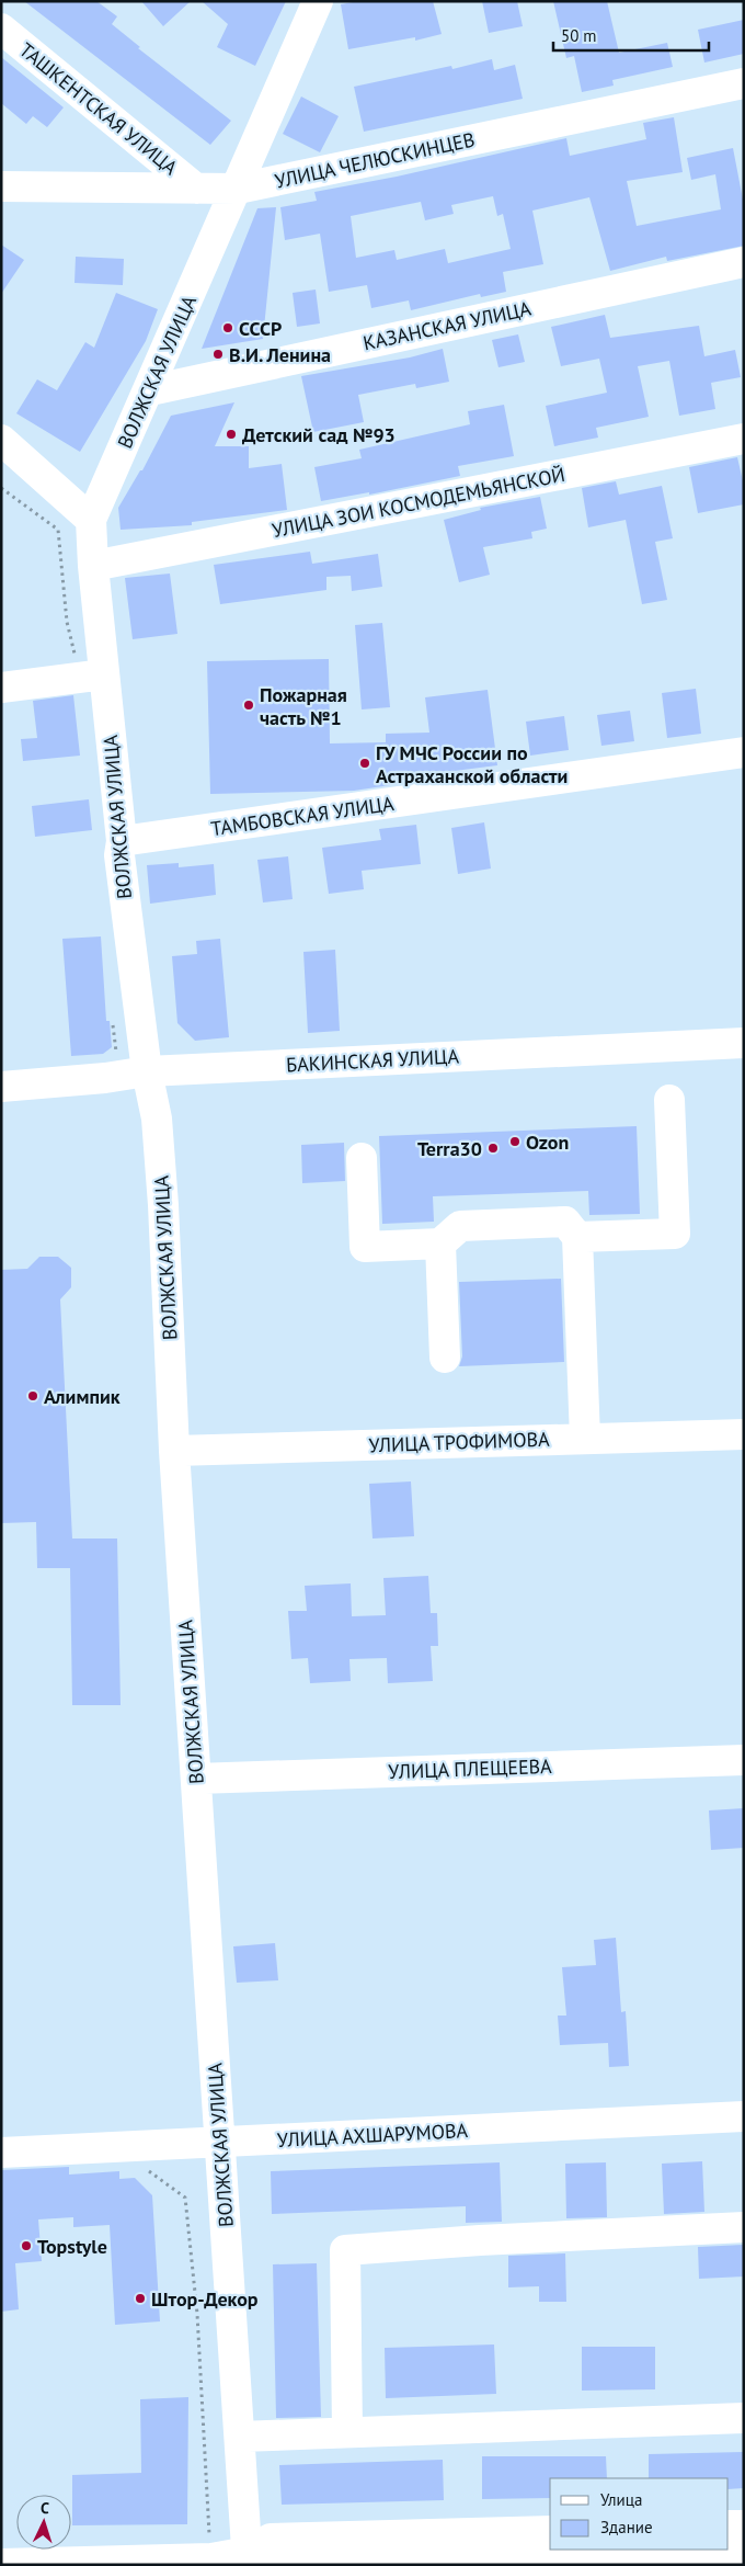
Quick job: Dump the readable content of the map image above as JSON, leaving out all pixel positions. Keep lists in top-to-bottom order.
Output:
{
  "streets": {
    "street": [
      "ТАШКЕНТСКАЯ УЛИЦА",
      "УЛИЦА ЧЕЛЮСКИНЦЕВ",
      "КАЗАНСКАЯ УЛИЦА",
      "ВОЛЖСКАЯ УЛИЦА",
      "УЛИЦА ЗОИ КОСМОДЕМЬЯНСКОЙ",
      "ТАМБОВСКАЯ УЛИЦА",
      "БАКИНСКАЯ УЛИЦА",
      "УЛИЦА ТРОФИМОВА",
      "УЛИЦА ПЛЕЩЕЕВА",
      "УЛИЦА АХШАРУМОВА"
    ]
  },
  "crossings": [
    ["ТАШКЕНТСКАЯ УЛИЦА", "УЛИЦА ЧЕЛЮСКИНЦЕВ"],
    ["УЛИЦА ЧЕЛЮСКИНЦЕВ", "ВОЛЖСКАЯ УЛИЦА"],
    ["КАЗАНСКАЯ УЛИЦА", "ВОЛЖСКАЯ УЛИЦА"],
    ["ВОЛЖСКАЯ УЛИЦА", "УЛИЦА ЗОИ КОСМОДЕМЬЯНСКОЙ"],
    ["ВОЛЖСКАЯ УЛИЦА", "ТАМБОВСКАЯ УЛИЦА"],
    ["ВОЛЖСКАЯ УЛИЦА", "БАКИНСКАЯ УЛИЦА"],
    ["ВОЛЖСКАЯ УЛИЦА", "УЛИЦА ТРОФИМОВА"],
    ["ВОЛЖСКАЯ УЛИЦА", "УЛИЦА ПЛЕЩЕЕВА"],
    ["ВОЛЖСКАЯ УЛИЦА", "УЛИЦА АХШАРУМОВА"]
  ],
  "places": [
    "СССР",
    "В.И. Ленина",
    "Детский сад №93",
    "Пожарная часть №1",
    "ГУ МЧС России по Астраханской области",
    "Ozon",
    "Terra30",
    "Алимпик",
    "Topstyle",
    "Штор-Декор"
  ],
  "legend": ["Улица", "Здание"],
  "scale_bar": "50 m",
  "north": "top"
}
